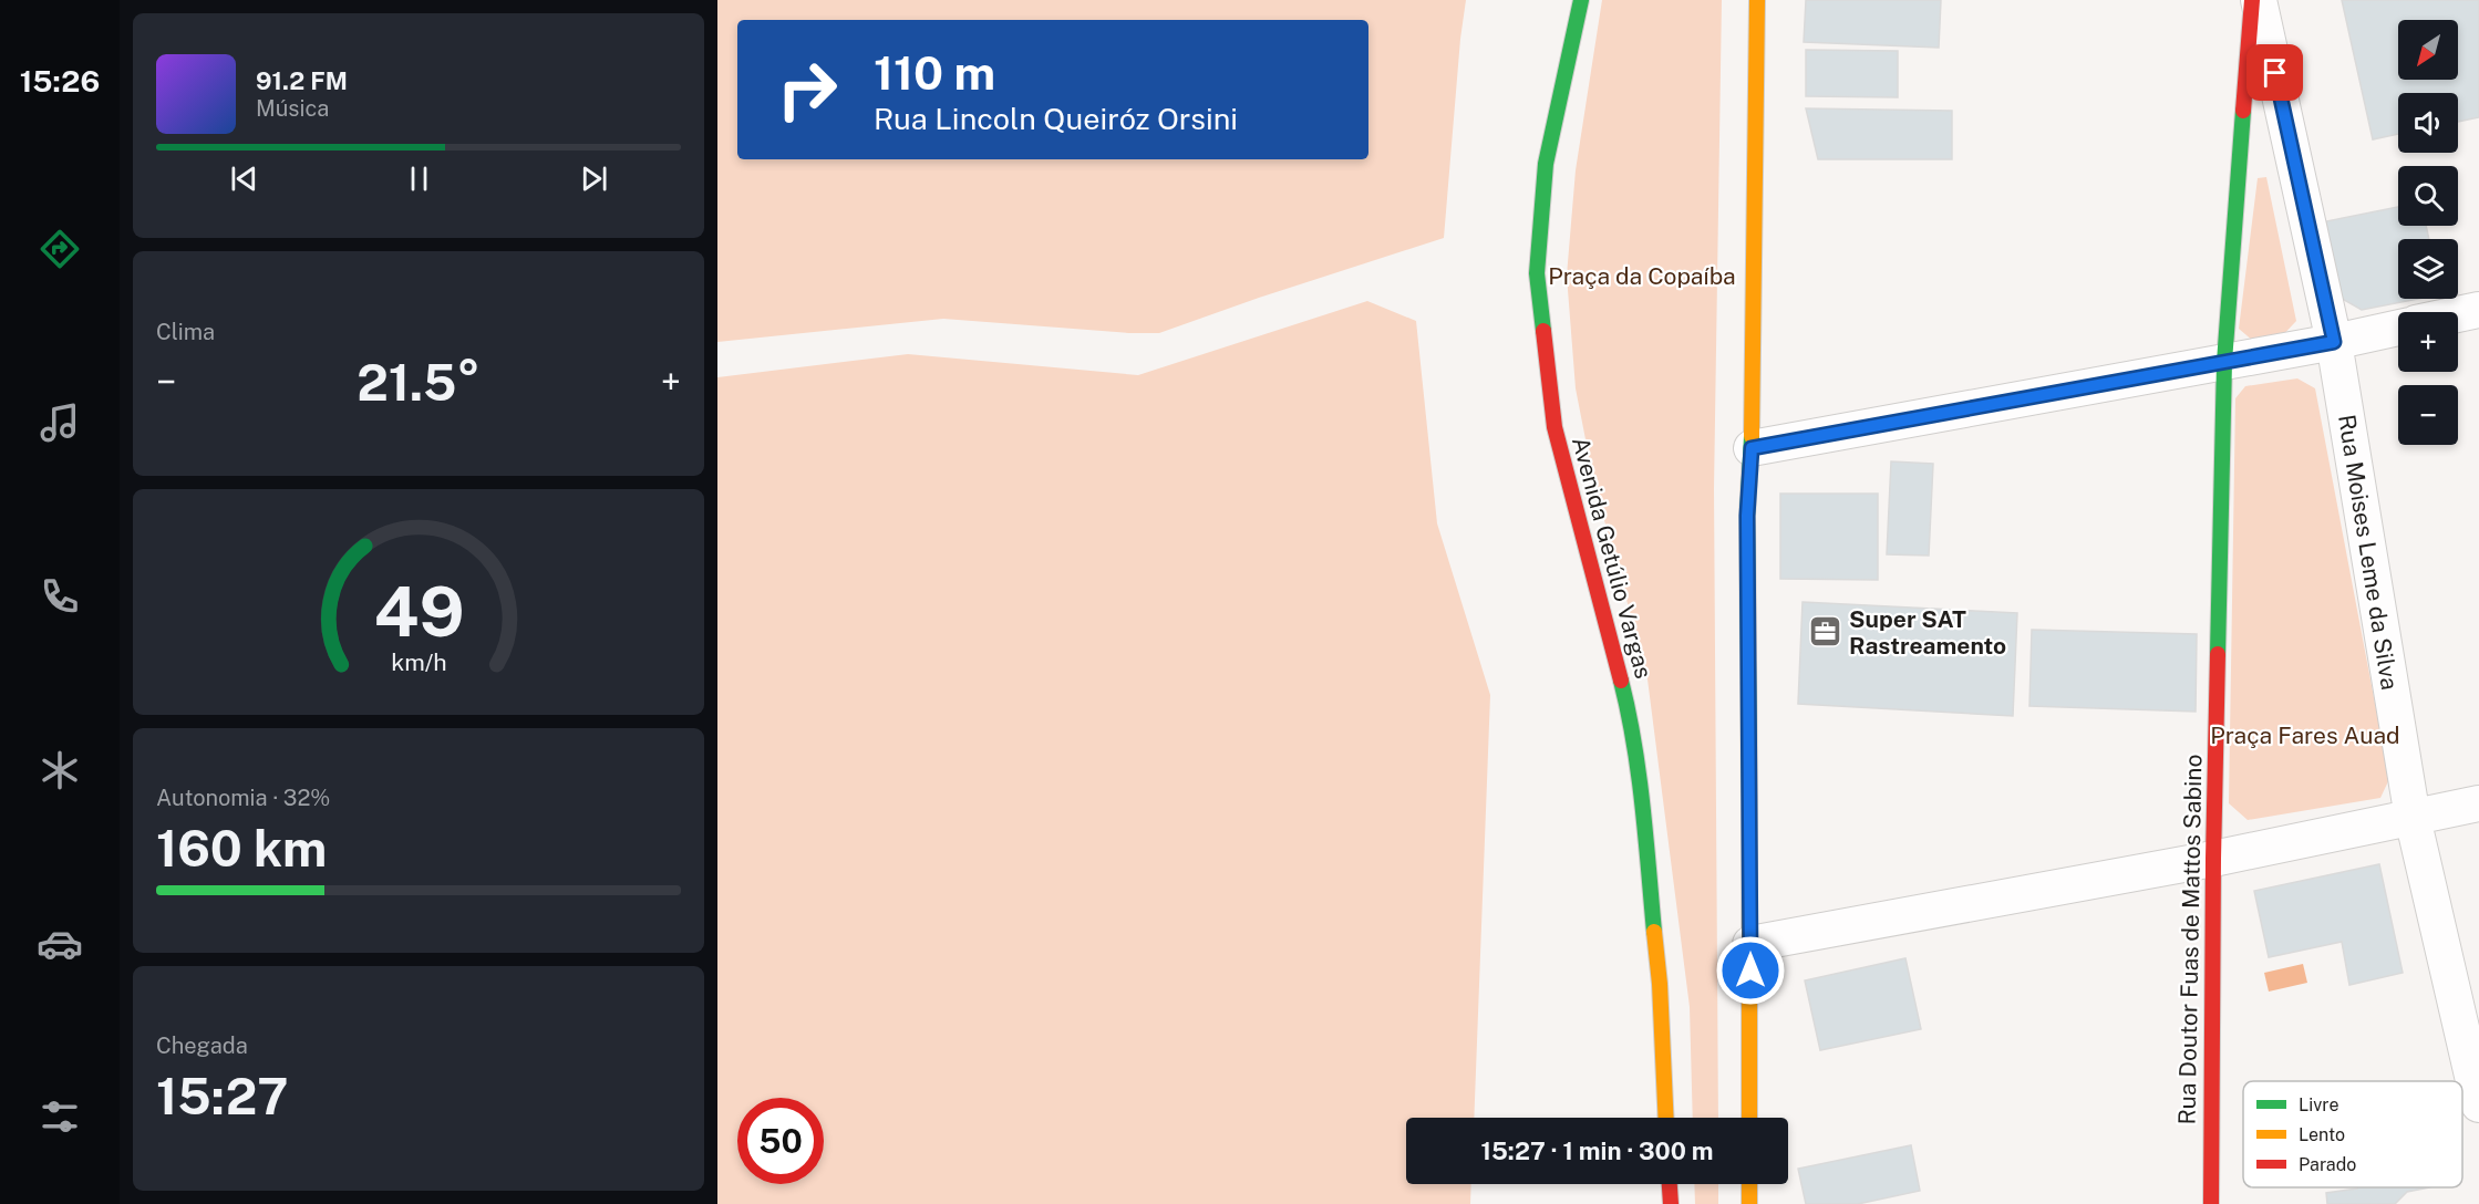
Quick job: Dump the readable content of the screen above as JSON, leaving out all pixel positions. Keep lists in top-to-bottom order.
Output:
{
  "streets": {
    "main road": ["Avenida Getúlio Vargas", "Rua Doutor Fuas de Mattos Sabino"],
    "street": ["Rua Moises Leme da Silva"]
  },
  "parks": ["Praça da Copaíba", "Praça Fares Auad"],
  "places": {
    "office": ["Super SAT Rastreamento"]
  },
  "legend": ["Livre", "Lento", "Parado"],
  "north": "bottom left",
  "page": {
    "tabs": "15:26",
    "map_buttons": ["+", "−"],
    "turn": ["110 m", "Rua Lincoln Queiróz Orsini"],
    "song": ["91.2 FM", "Música"],
    "tile": [
      "Clima",
      ["Autonomia · 32%", "160 km"],
      ["Chegada", "15:27"]
    ],
    "heat": ["−", "21.5°", "+"],
    "limit": "50",
    "trip": "15:27 · 1 min · 300 m",
    "gauge": ["49", "km/h"]
  }
}
